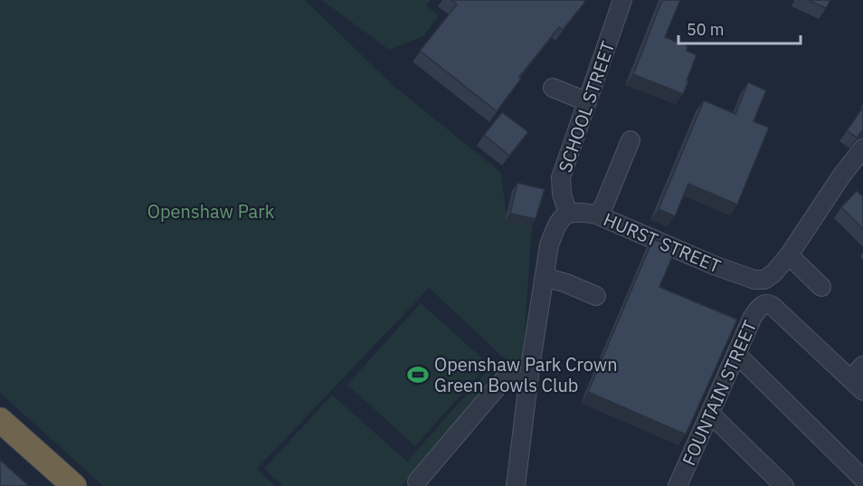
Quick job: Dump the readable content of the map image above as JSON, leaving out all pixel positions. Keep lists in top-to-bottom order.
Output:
{
  "streets": {
    "street": ["SCHOOL STREET", "HURST STREET", "FOUNTAIN STREET"]
  },
  "crossings": [
    ["SCHOOL STREET", "HURST STREET"]
  ],
  "parks": ["Openshaw Park"],
  "places": {
    "sports": ["Openshaw Park Crown Green Bowls Club"]
  },
  "scale_bar": "50 m"
}
